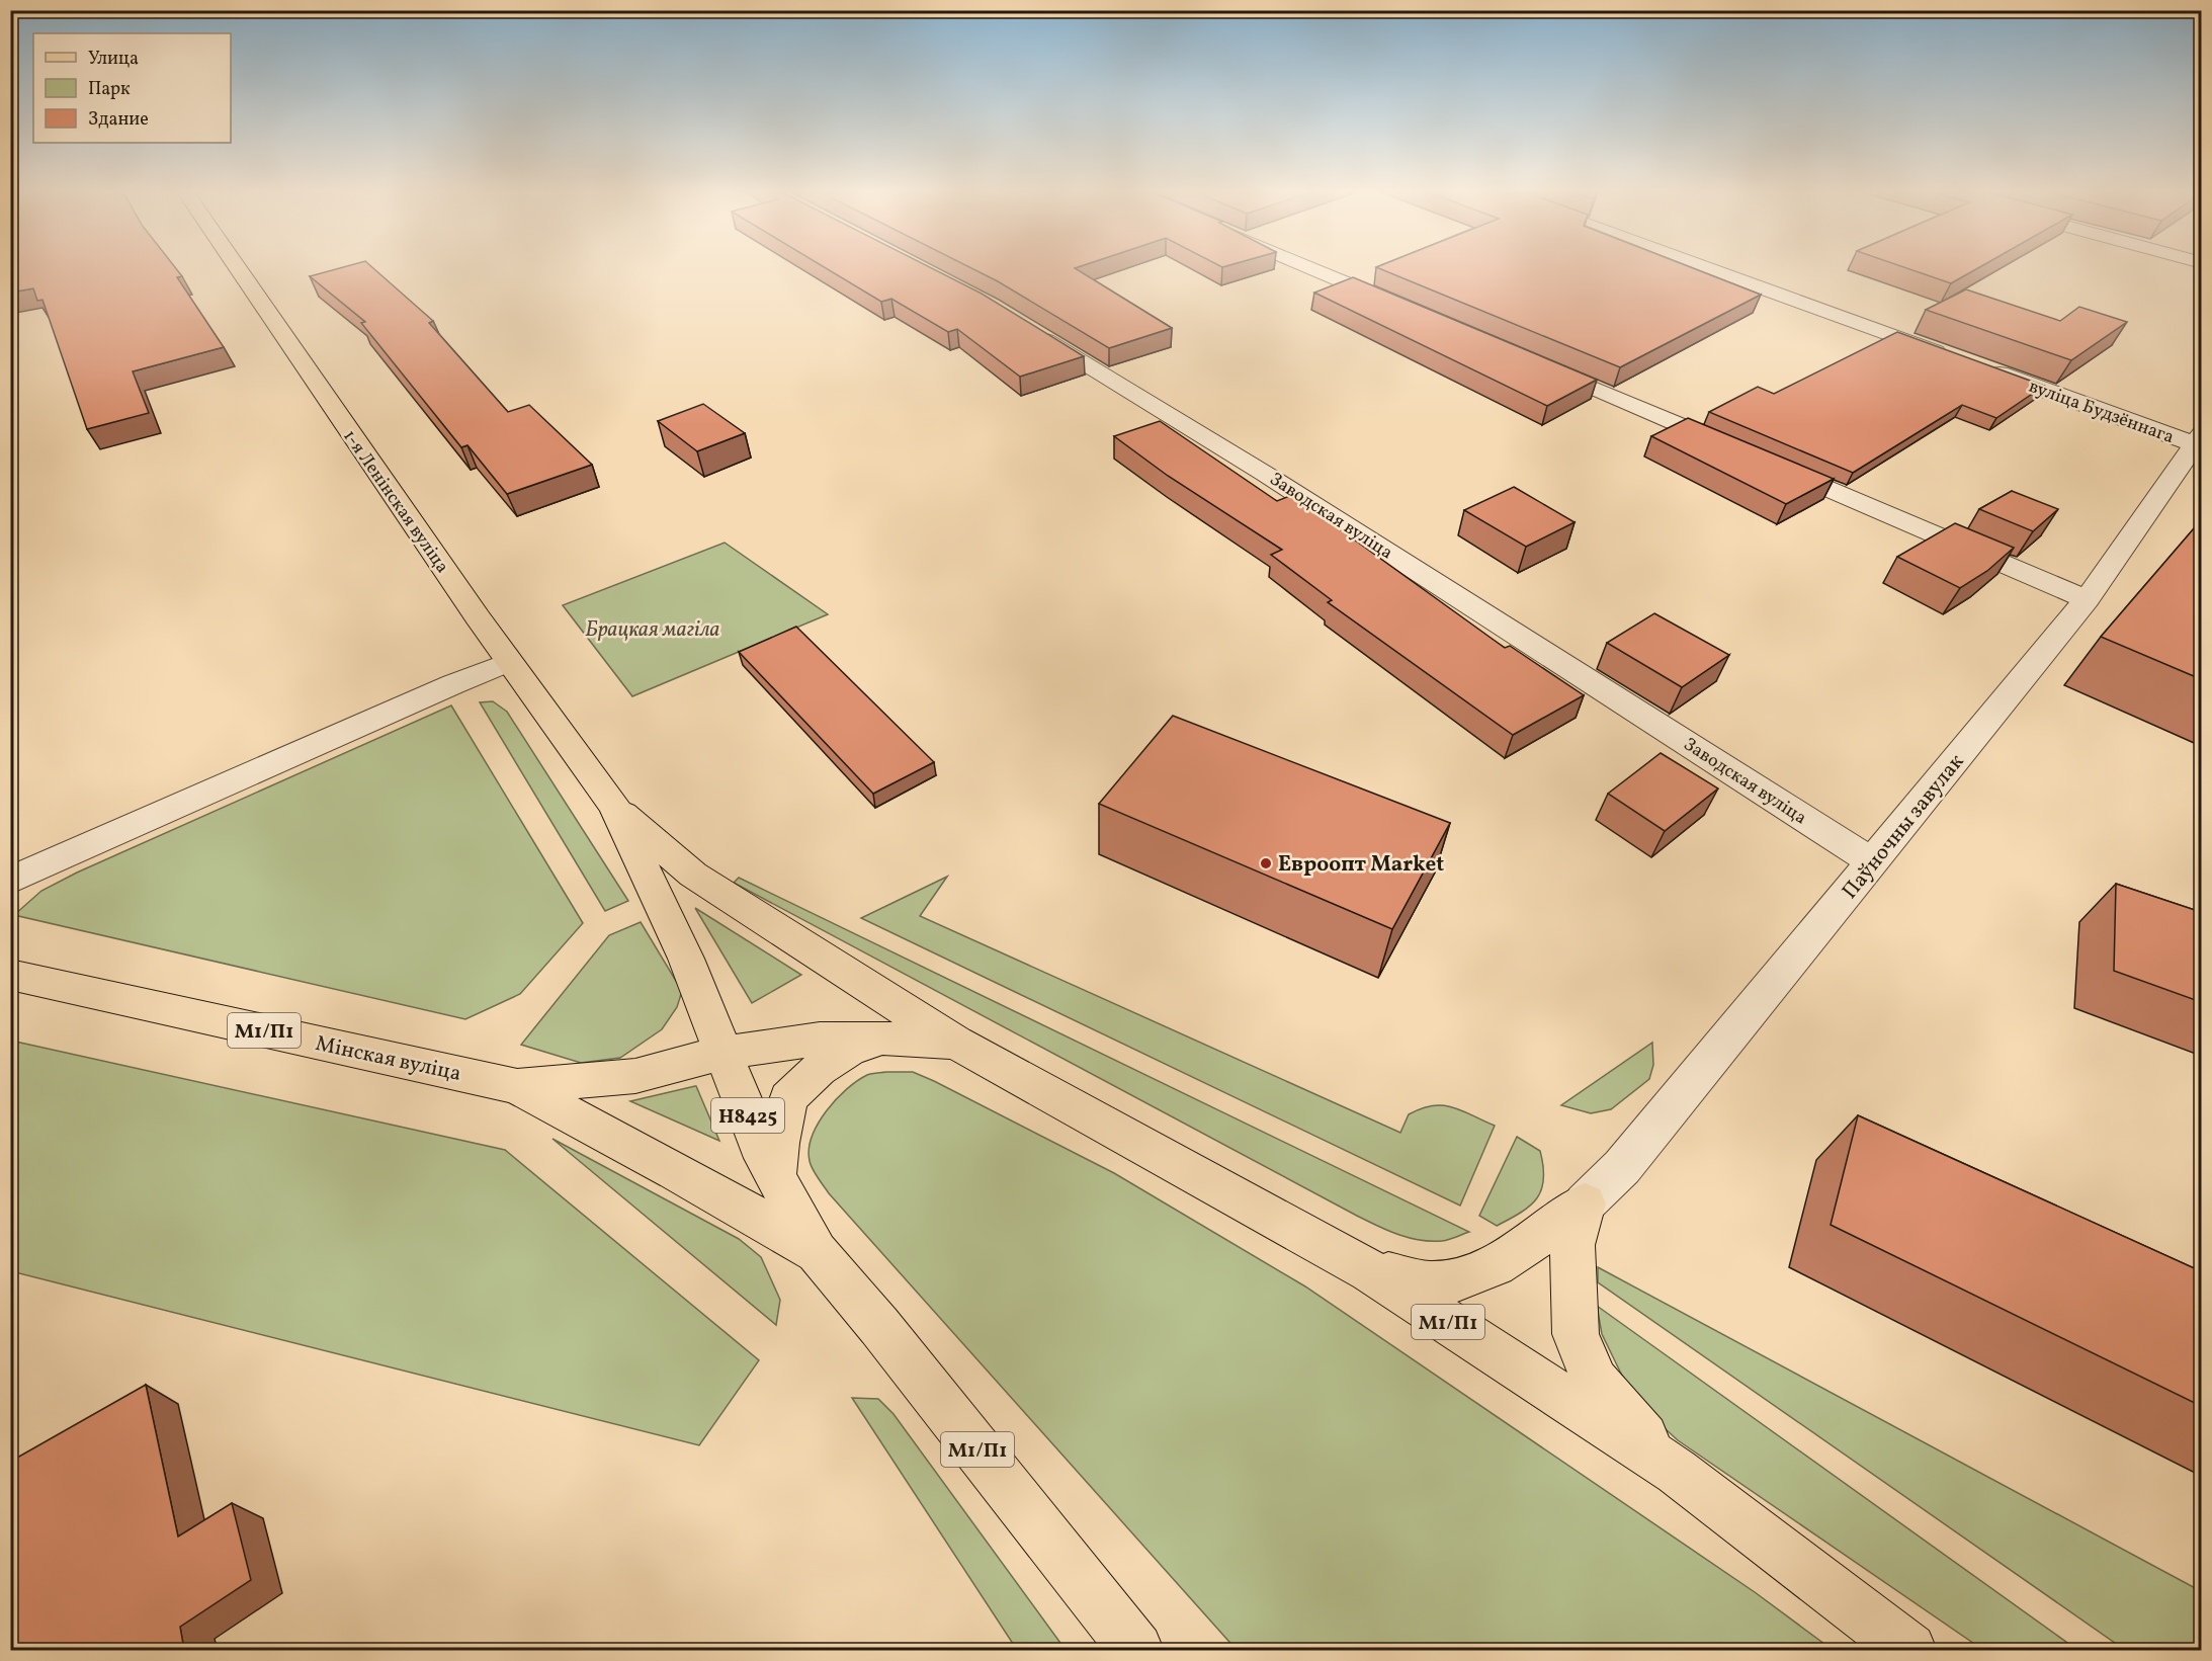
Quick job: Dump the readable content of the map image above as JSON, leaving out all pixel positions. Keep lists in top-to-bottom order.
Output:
{
  "streets": {
    "main road": [
      "1-я Ленінская вуліца",
      "М1/П1",
      "Мінская вуліца",
      "Н8425"
    ],
    "street": ["вуліца Будзённага", "Заводская вуліца", "Паўночны завулак"]
  },
  "crossings": [
    ["вуліца Будзённага", "Паўночны завулак"],
    ["1-я Ленінская вуліца", "Н8425"],
    ["Заводская вуліца", "Паўночны завулак"],
    ["М1/П1", "Мінская вуліца"],
    ["М1/П1", "Н8425"]
  ],
  "parks": ["Брацкая магіла"],
  "places": ["Евроопт Market"],
  "legend": ["Улица", "Парк", "Здание"]
}
